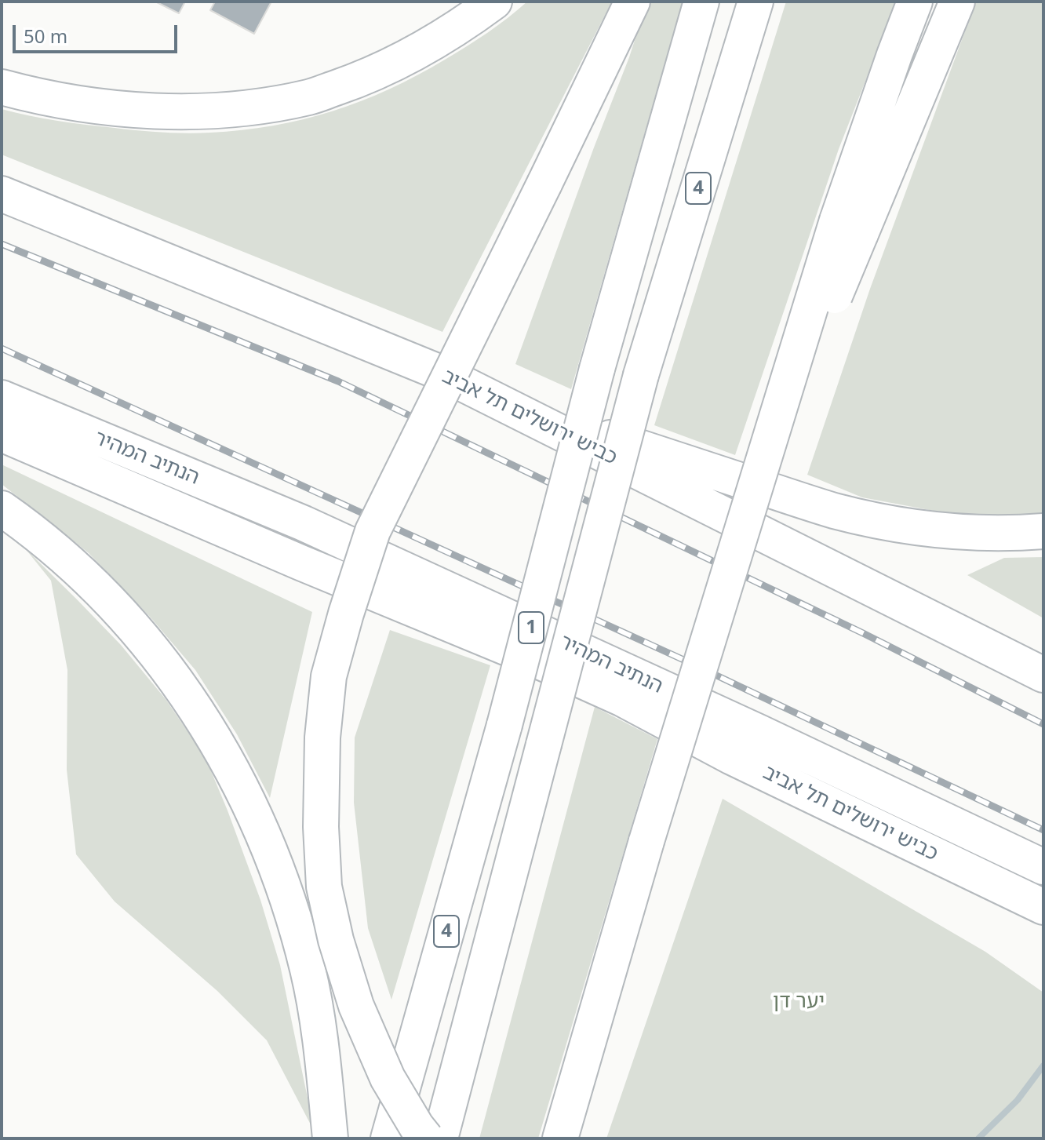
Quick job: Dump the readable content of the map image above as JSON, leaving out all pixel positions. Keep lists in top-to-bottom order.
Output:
{
  "streets": {
    "highway": [
      "4",
      "כביש ירושלים תל אביב",
      "הנתיב המהיר",
      "1"
    ]
  },
  "parks": ["יער דן"],
  "scale_bar": "50 m"
}
